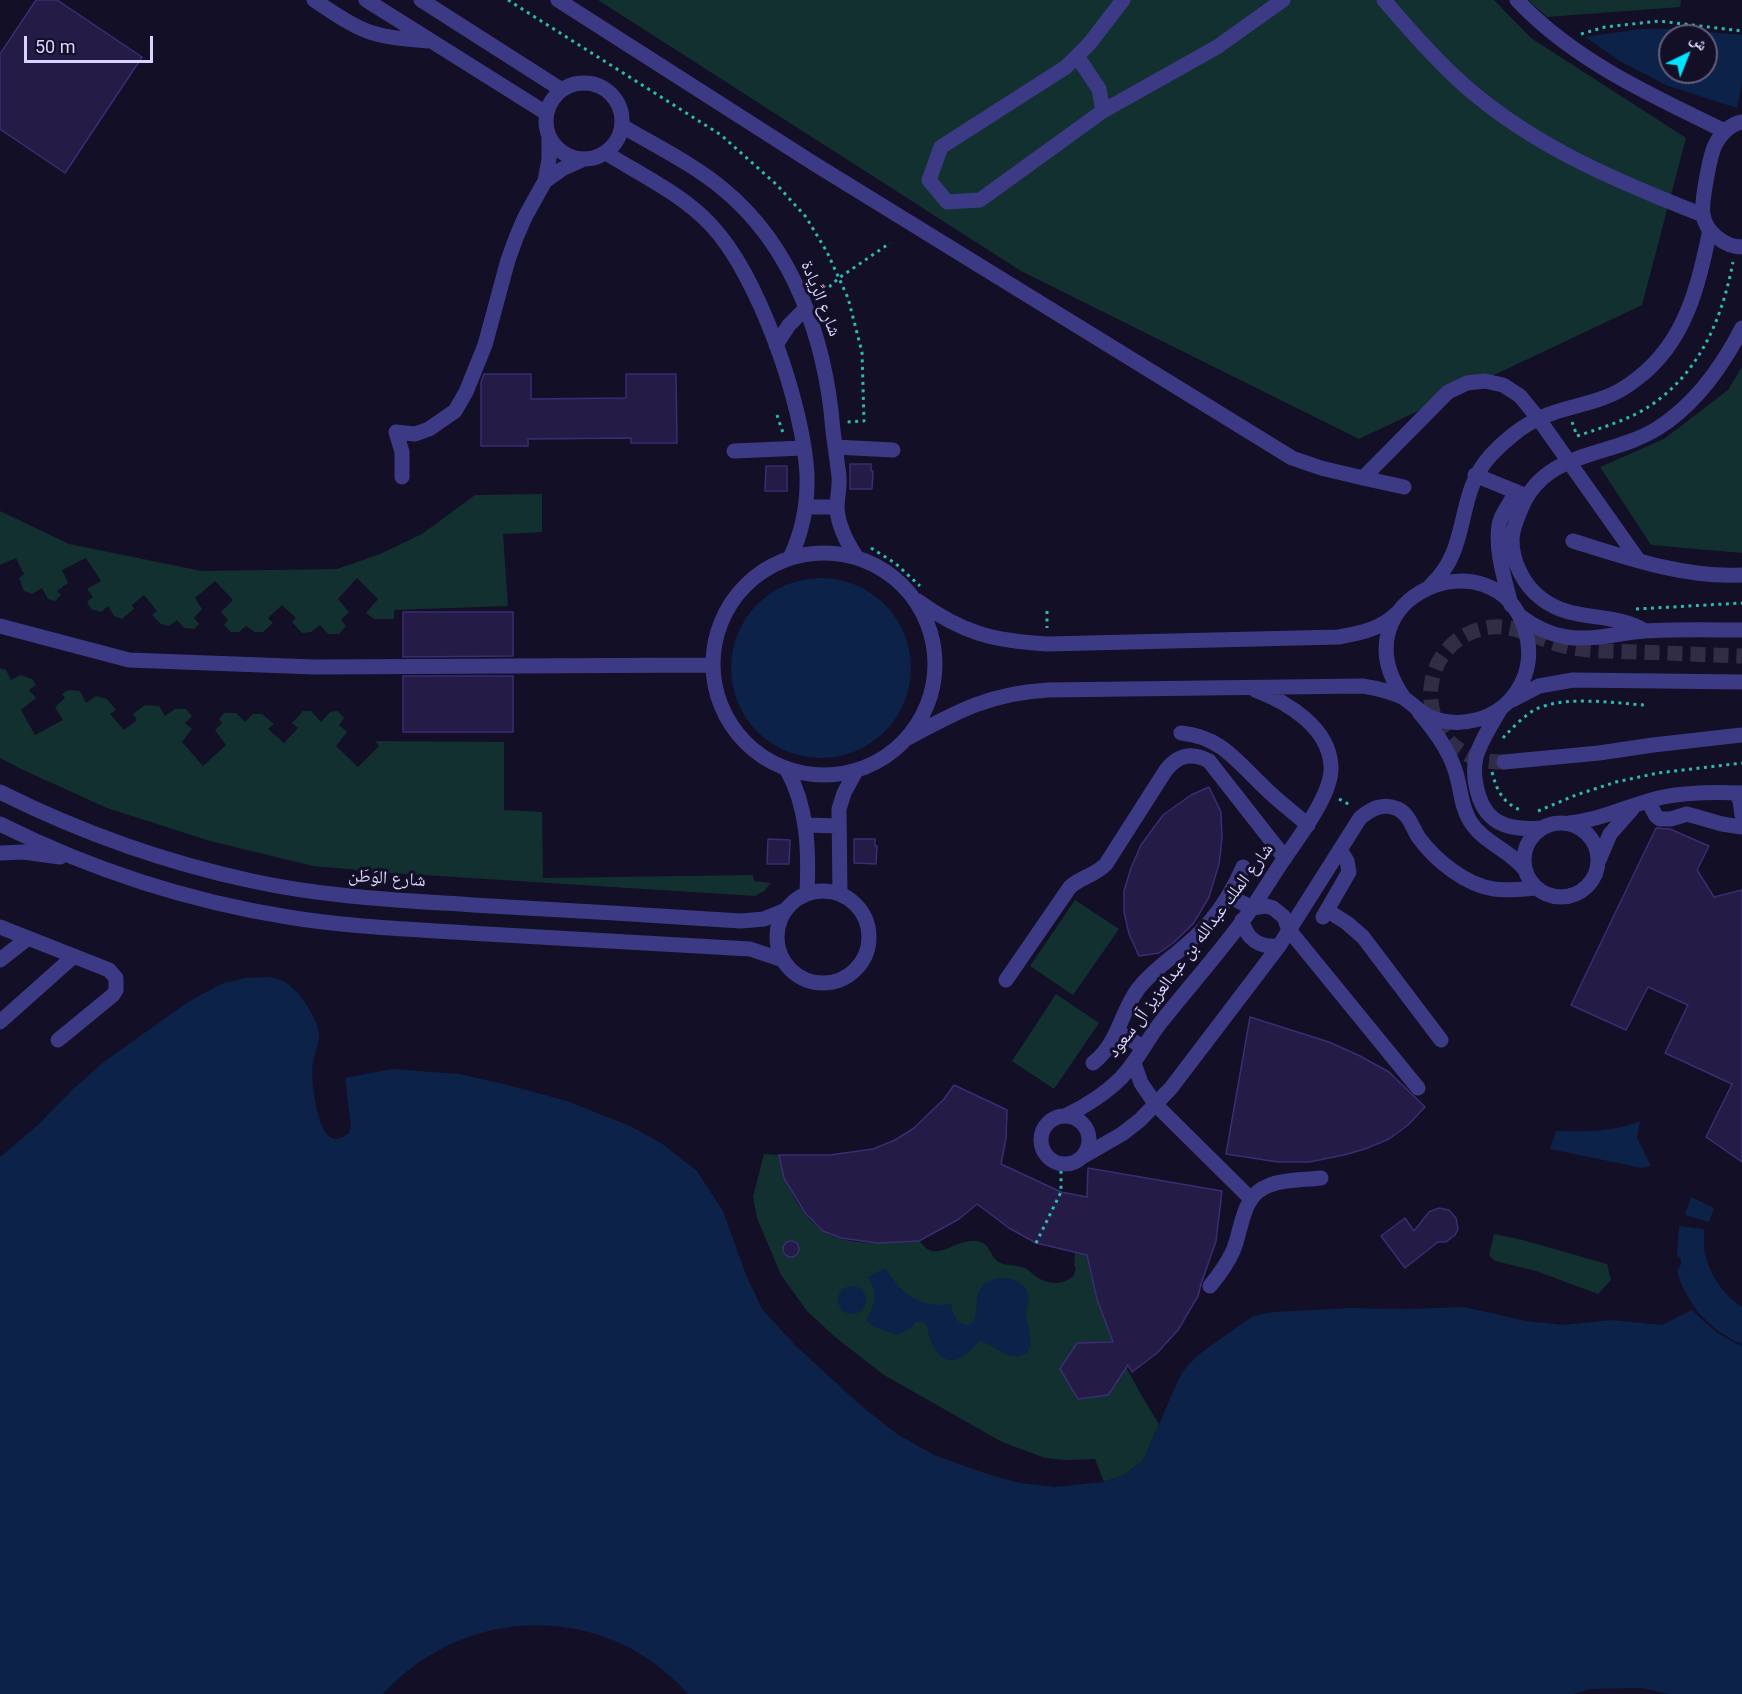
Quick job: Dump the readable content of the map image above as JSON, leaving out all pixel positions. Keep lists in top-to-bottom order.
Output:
{
  "streets": {
    "street": ["شارع الرِّيادة", "شارع الوَطَن", "شارع الملك عبدالله بن عبدالعزيز آل سعود"]
  },
  "scale_bar": "50 m",
  "north": "top right"
}
